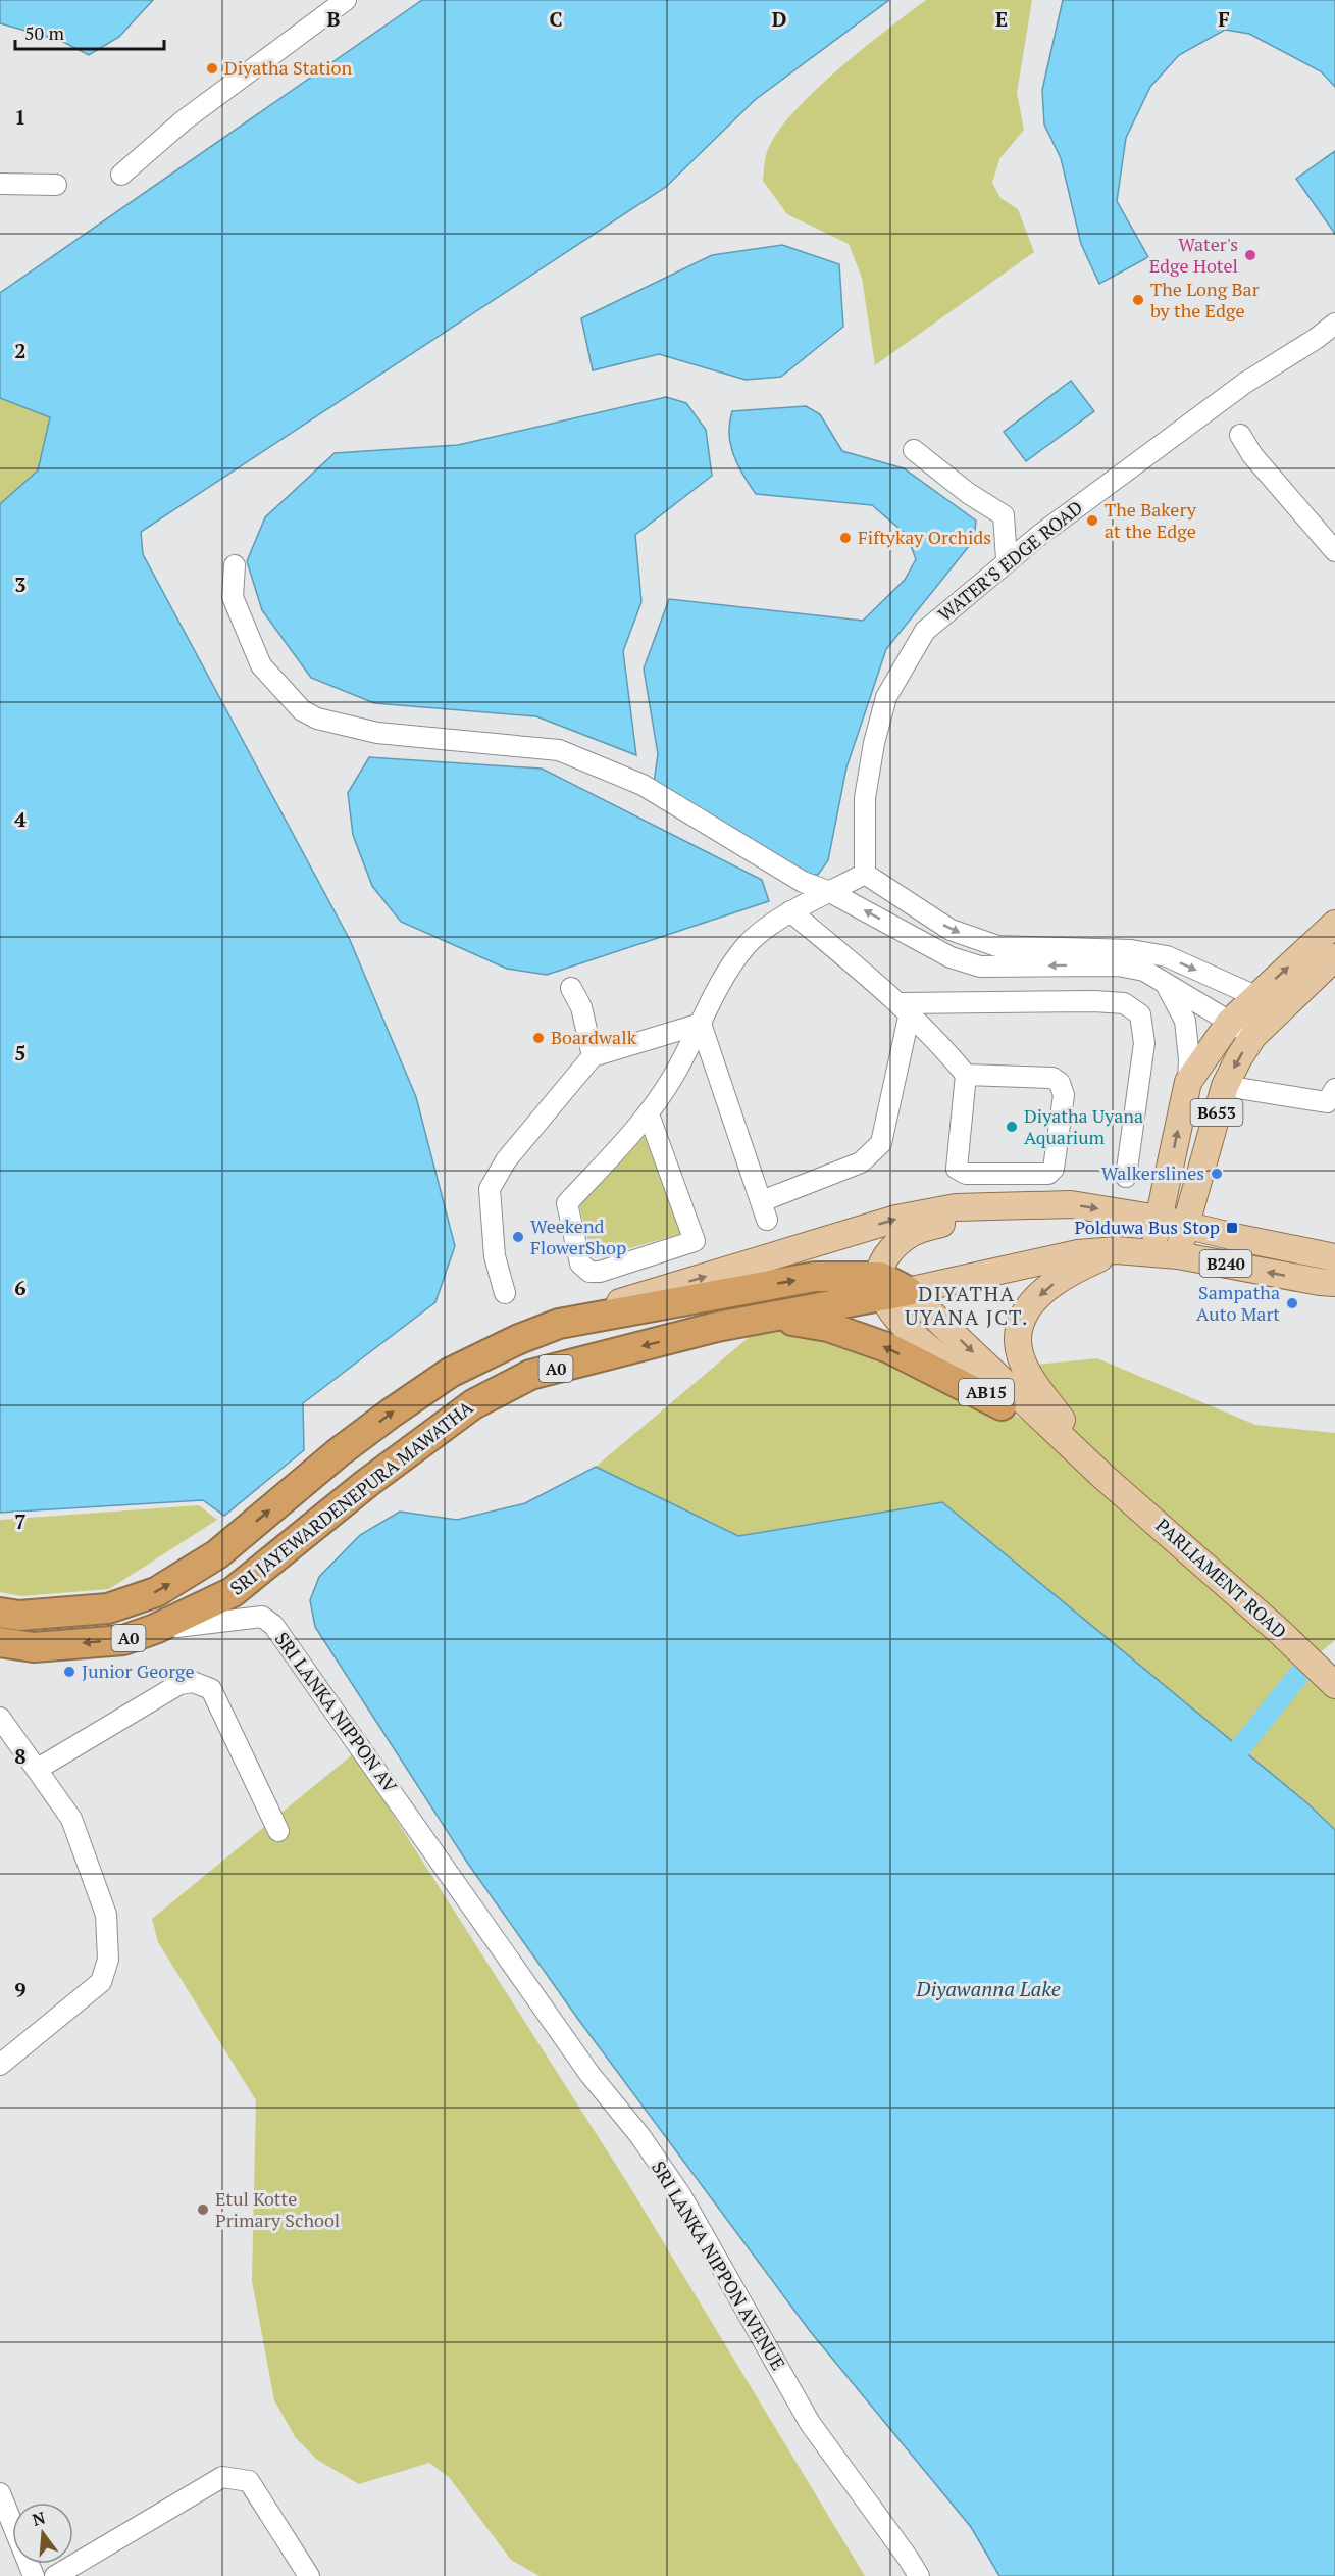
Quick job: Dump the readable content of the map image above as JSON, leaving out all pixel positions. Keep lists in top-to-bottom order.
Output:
{
  "streets": {
    "highway": ["A0", "SRI JAYEWARDENEPURA MAWATHA"],
    "main road": [
      "B653",
      "B240",
      "AB15",
      "PARLIAMENT ROAD"
    ],
    "street": ["WATER'S EDGE ROAD", "SRI LANKA NIPPON AV", "SRI LANKA NIPPON AVENUE"]
  },
  "crossings": [
    ["B653", "B240"],
    ["B240", "SRI JAYEWARDENEPURA MAWATHA"],
    ["B240", "PARLIAMENT ROAD"],
    ["SRI JAYEWARDENEPURA MAWATHA", "PARLIAMENT ROAD"],
    ["SRI JAYEWARDENEPURA MAWATHA", "SRI LANKA NIPPON AV"],
    ["SRI LANKA NIPPON AV", "SRI LANKA NIPPON AVENUE"]
  ],
  "districts": ["DIYATHA UYANA JCT."],
  "water": ["Diyawanna Lake"],
  "places": {
    "other": [
      "Diyatha Station",
      "Water's Edge Hotel",
      "The Long Bar by the Edge",
      "The Bakery at the Edge",
      "Fiftykay Orchids",
      "Boardwalk",
      "Diyatha Uyana Aquarium",
      "Walkerslines",
      "Weekend FlowerShop",
      "Sampatha Auto Mart",
      "Junior George",
      "Etul Kotte Primary School"
    ],
    "transit": ["Polduwa Bus Stop"]
  },
  "scale_bar": "50 m",
  "north": "top",
  "grid": {
    "columns": [
      "B",
      "C",
      "D",
      "E",
      "F"
    ],
    "rows": [
      "1",
      "2",
      "3",
      "4",
      "5",
      "6",
      "7",
      "8",
      "9"
    ]
  }
}
